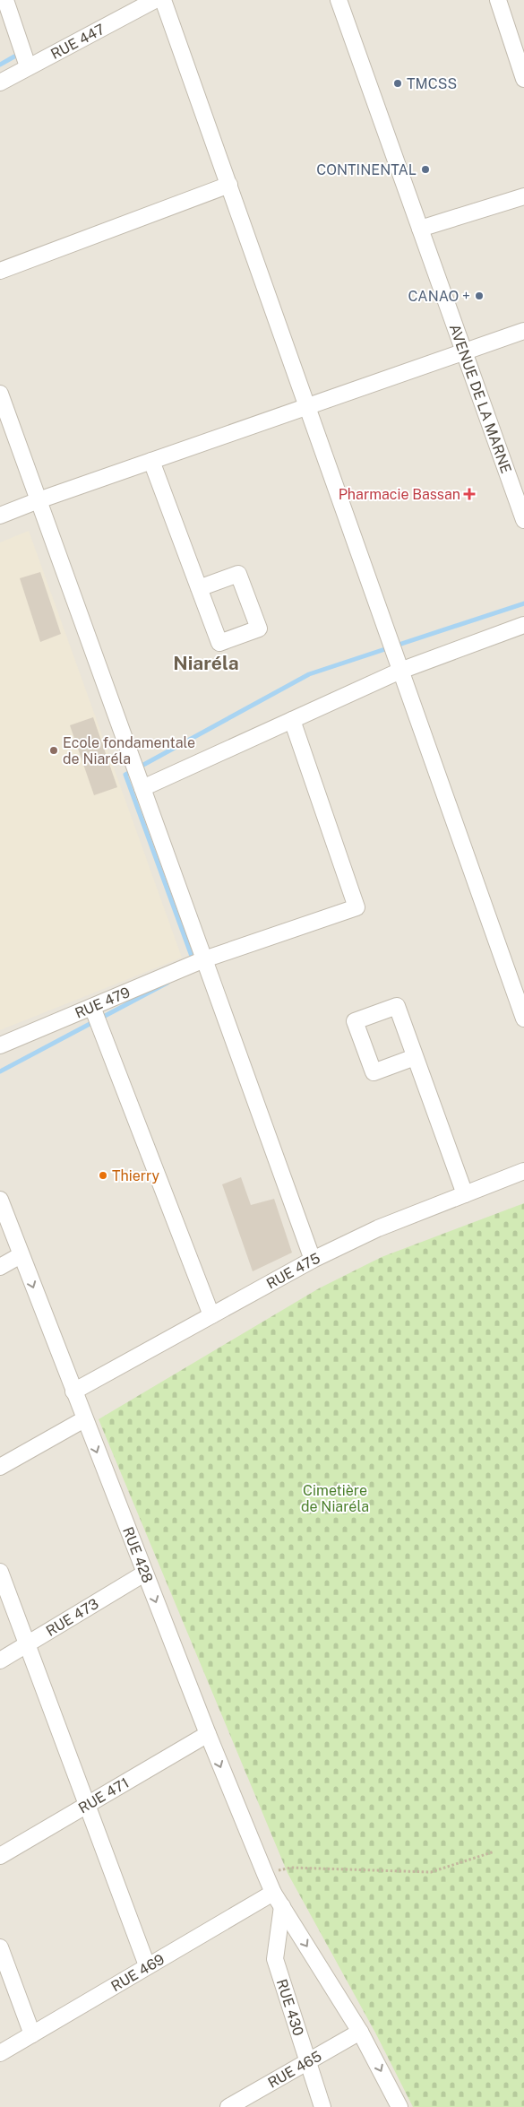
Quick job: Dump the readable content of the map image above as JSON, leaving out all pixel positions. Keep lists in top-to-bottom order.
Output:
{
  "streets": {
    "street": [
      "RUE 447",
      "AVENUE DE LA MARNE",
      "RUE 479",
      "RUE 475",
      "RUE 428",
      "RUE 473",
      "RUE 471",
      "RUE 469",
      "RUE 430",
      "RUE 465"
    ]
  },
  "crossings": [
    ["RUE 475", "RUE 428"],
    ["RUE 428", "RUE 473"],
    ["RUE 428", "RUE 471"],
    ["RUE 428", "RUE 469"],
    ["RUE 428", "RUE 430"],
    ["RUE 428", "RUE 465"],
    ["RUE 430", "RUE 465"]
  ],
  "districts": ["Niaréla"],
  "parks": ["Cimetière de Niaréla"],
  "places": {
    "other": [
      "TMCSS",
      "CONTINENTAL",
      "CANAO +",
      "Ecole fondamentale de Niaréla",
      "Thierry"
    ],
    "health": ["Pharmacie Bassan"]
  }
}
